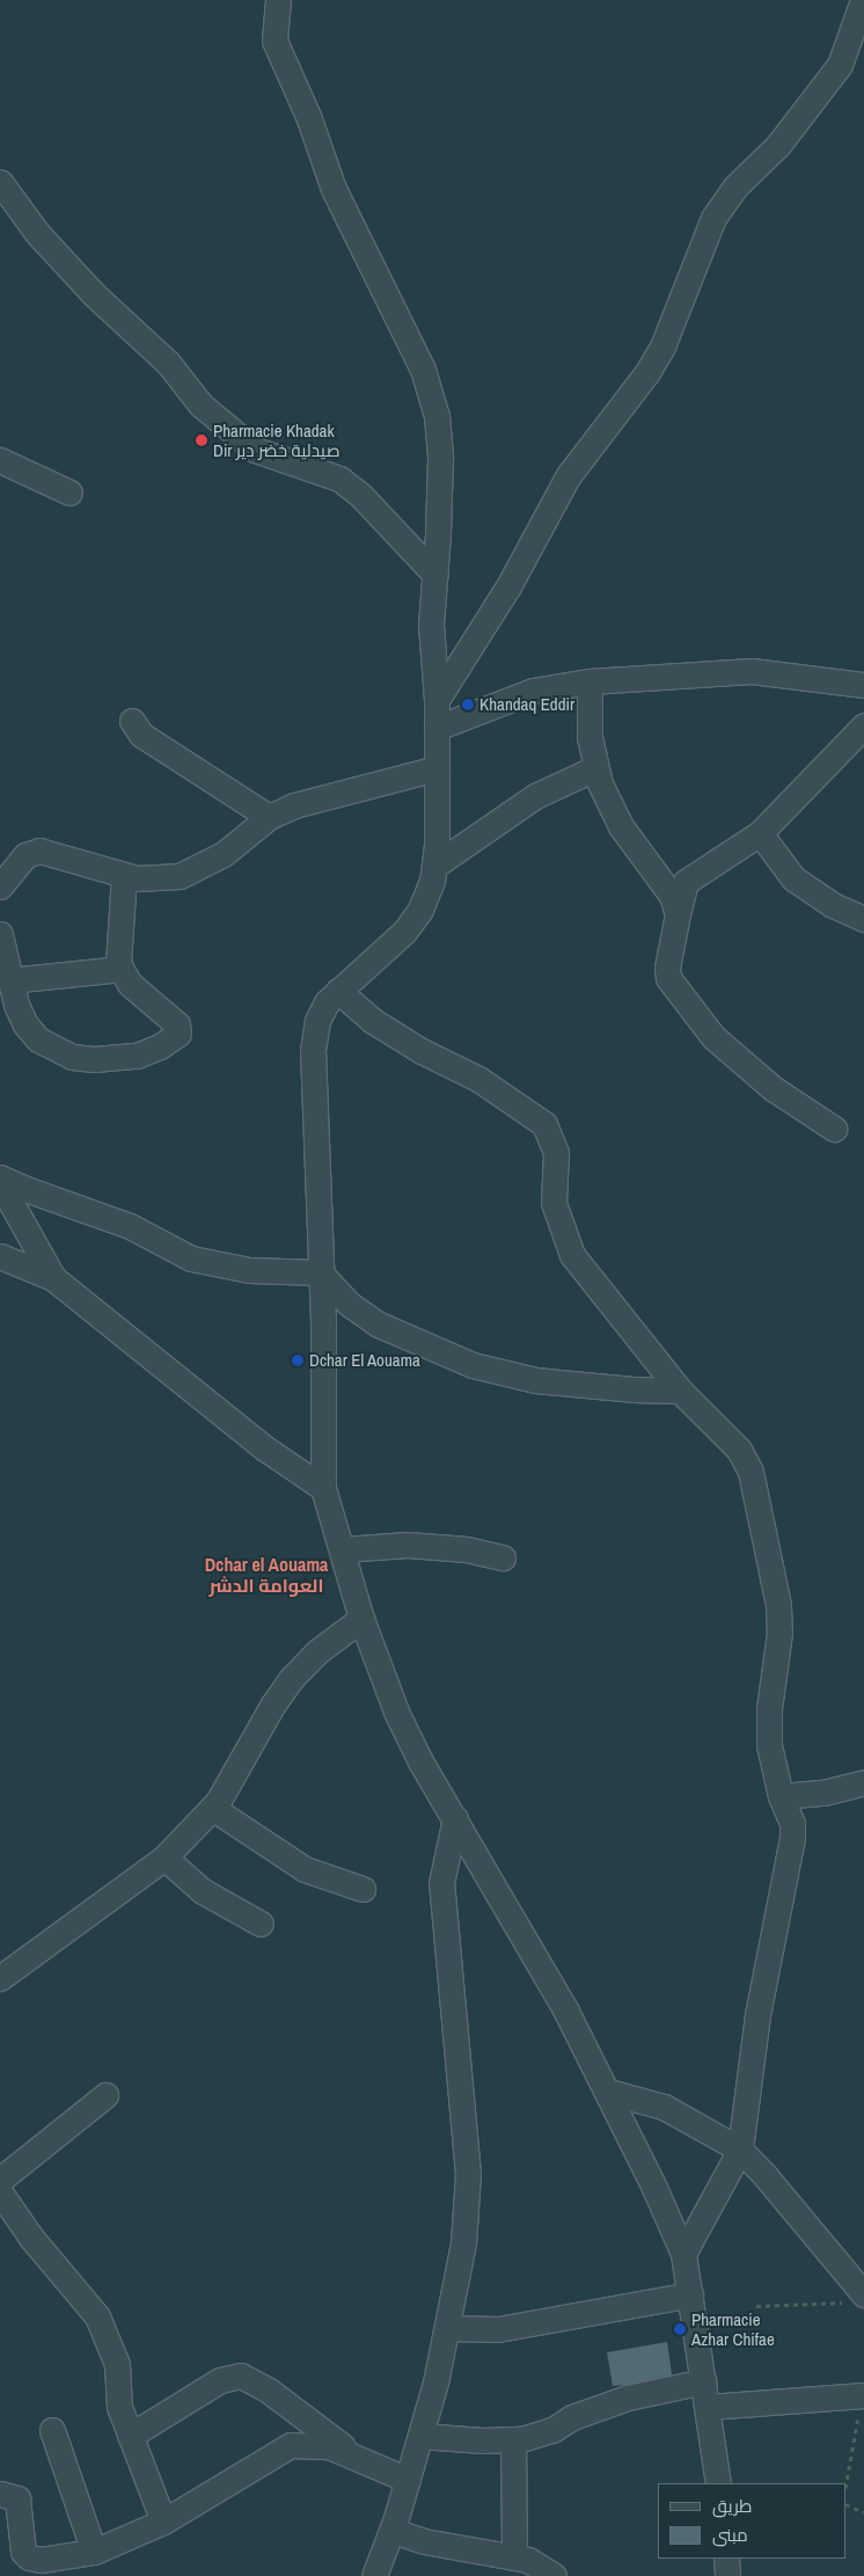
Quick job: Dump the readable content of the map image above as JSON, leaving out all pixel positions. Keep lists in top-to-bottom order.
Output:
{
  "districts": ["Dchar el Aouama العوامة الدشر"],
  "places": [
    "Pharmacie Khadak Dir صيدلية خضر دير",
    "Khandaq Eddir",
    "Dchar El Aouama",
    "Pharmacie Azhar Chifae"
  ],
  "legend": ["طريق", "مبنى"]
}
